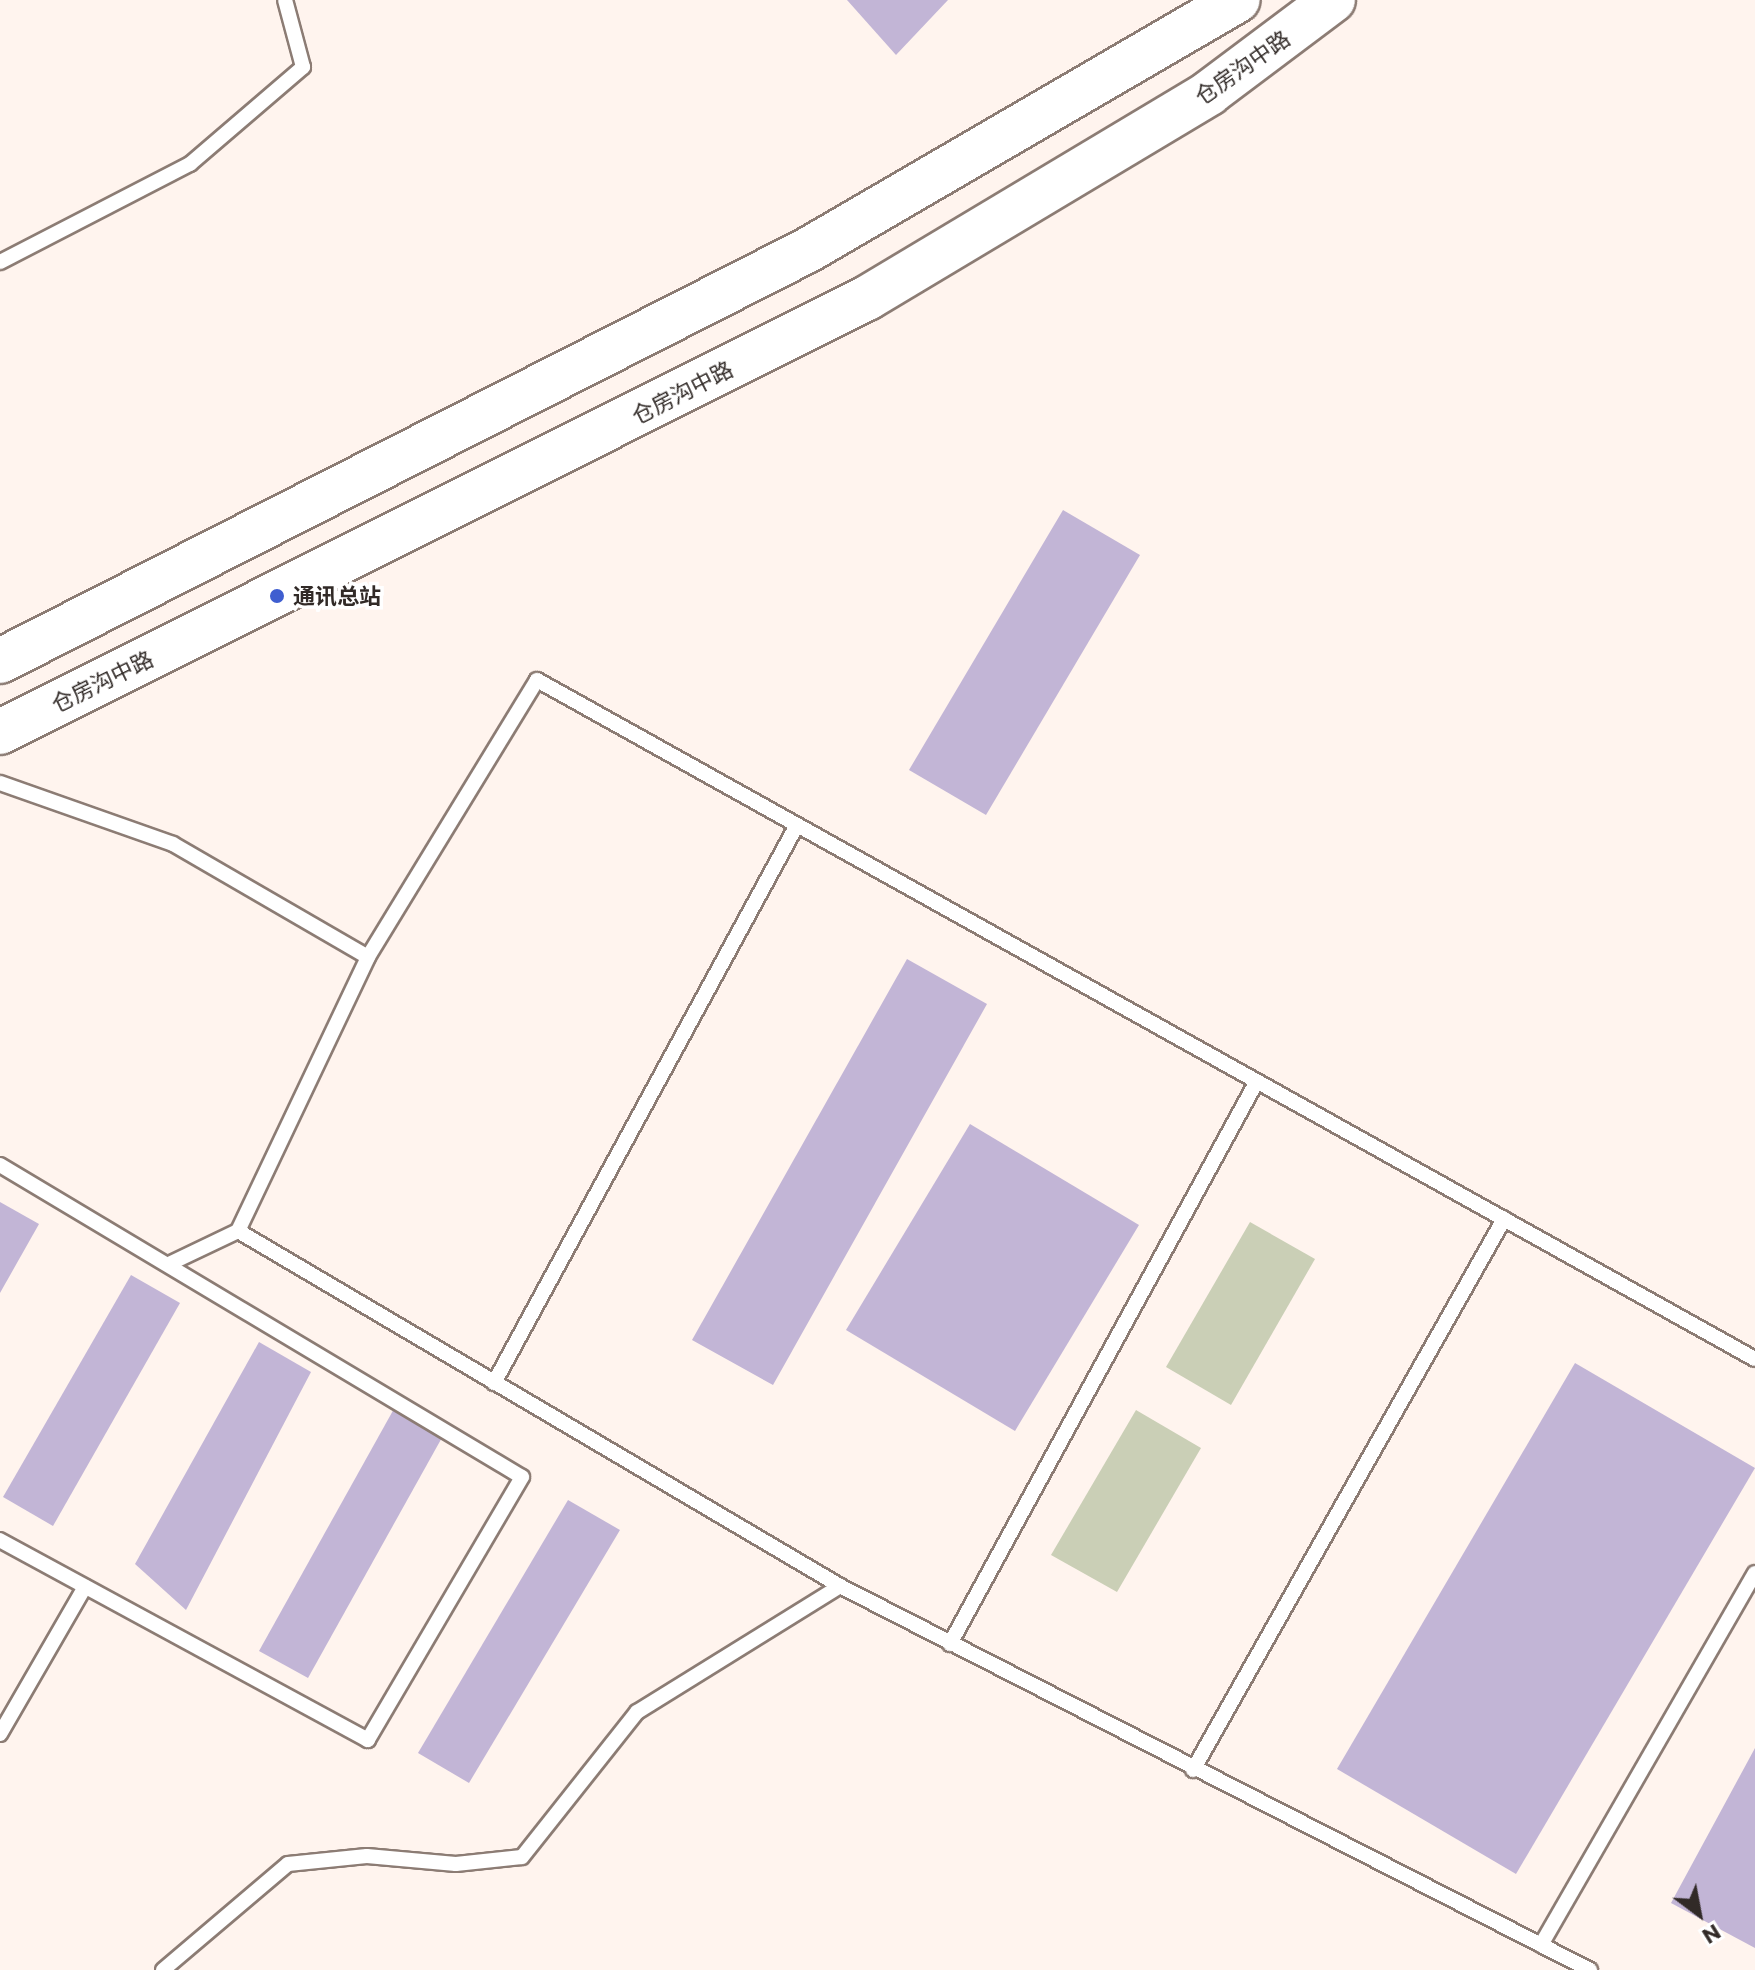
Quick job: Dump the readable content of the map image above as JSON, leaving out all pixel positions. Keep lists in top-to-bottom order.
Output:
{
  "streets": {
    "highway": ["仓房沟中路"]
  },
  "places": ["通讯总站"],
  "north": "bottom right"
}
